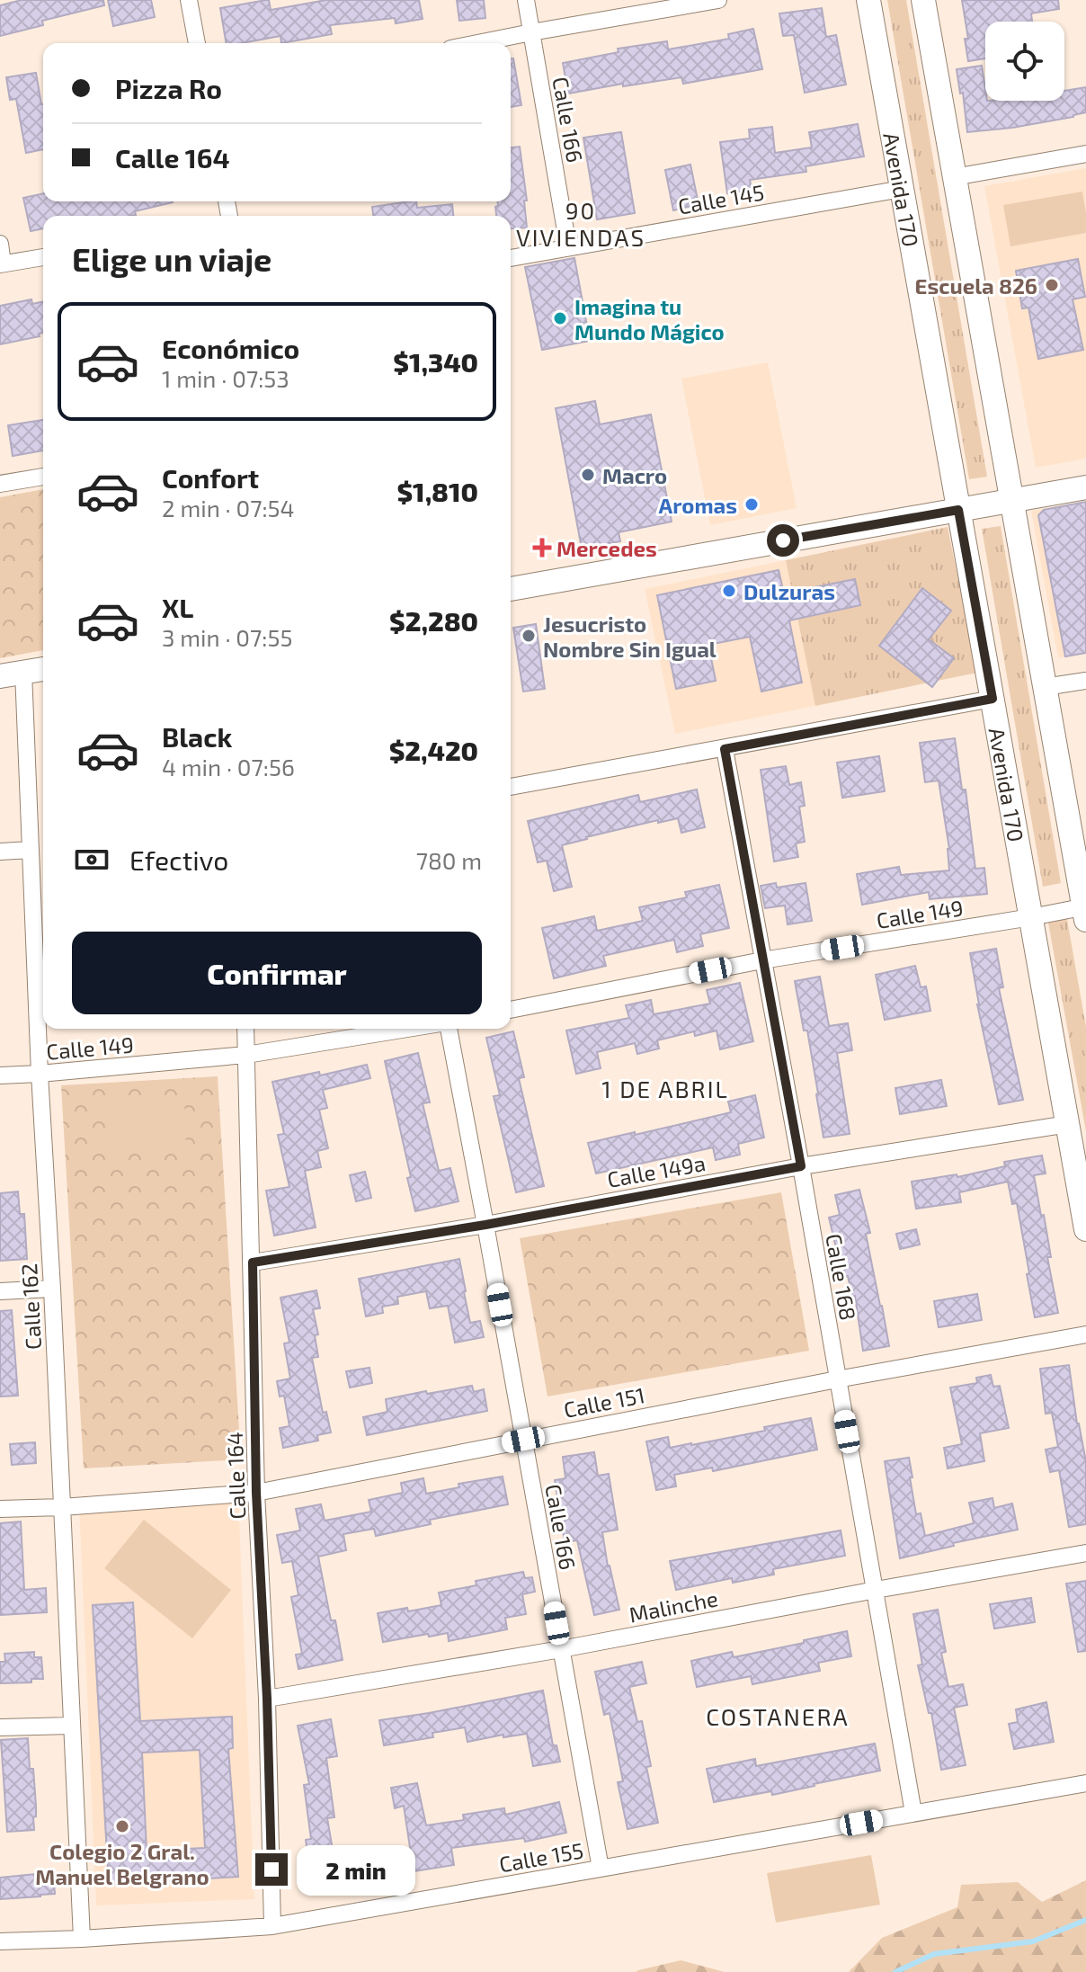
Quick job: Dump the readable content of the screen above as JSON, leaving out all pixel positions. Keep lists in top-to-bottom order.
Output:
{
  "streets": {
    "main road": ["Avenida 170"],
    "street": [
      "Calle 166",
      "Calle 145",
      "Calle 149",
      "Calle 149a",
      "Calle 168",
      "Calle 162",
      "Calle 151",
      "Calle 164",
      "Malinche",
      "Calle 155"
    ]
  },
  "crossings": [
    ["Calle 166", "Calle 145"],
    ["Calle 166", "Calle 149a"],
    ["Calle 166", "Calle 151"],
    ["Calle 166", "Malinche"],
    ["Calle 166", "Calle 155"],
    ["Avenida 170", "Calle 145"],
    ["Avenida 170", "Calle 149"],
    ["Avenida 170", "Calle 149a"],
    ["Calle 149", "Calle 168"],
    ["Calle 149", "Calle 162"],
    ["Calle 149", "Calle 164"],
    ["Calle 149a", "Calle 168"],
    ["Calle 149a", "Calle 164"],
    ["Calle 168", "Calle 151"],
    ["Calle 168", "Malinche"],
    ["Calle 168", "Calle 155"],
    ["Calle 162", "Calle 151"],
    ["Calle 162", "Calle 155"],
    ["Calle 151", "Calle 164"],
    ["Calle 164", "Malinche"],
    ["Calle 164", "Calle 155"]
  ],
  "districts": ["90 VIVIENDAS", "1 DE ABRIL", "COSTANERA"],
  "places": {
    "other": [
      "Escuela 826",
      "Imagina tu Mundo Mágico",
      "Macro",
      "Aromas",
      "Dulzuras",
      "Jesucristo Nombre Sin Igual",
      "Colegio 2 Gral. Manuel Belgrano"
    ],
    "health": ["Mercedes"]
  },
  "page": {
    "banner": ["Pizza Ro", "Calle 164"],
    "heading": "Elige un viaje",
    "list": [
      {
        "name": "Económico",
        "note": "1 min · 07:53",
        "value": "$1,340"
      },
      {
        "name": "Confort",
        "note": "2 min · 07:54",
        "value": "$1,810"
      },
      {
        "name": "XL",
        "note": "3 min · 07:55",
        "value": "$2,280"
      },
      {
        "name": "Black",
        "note": "4 min · 07:56",
        "value": "$2,420"
      }
    ],
    "pay": ["Efectivo", "780 m"],
    "buttons": "Confirmar",
    "bubble": "2 min"
  }
}
